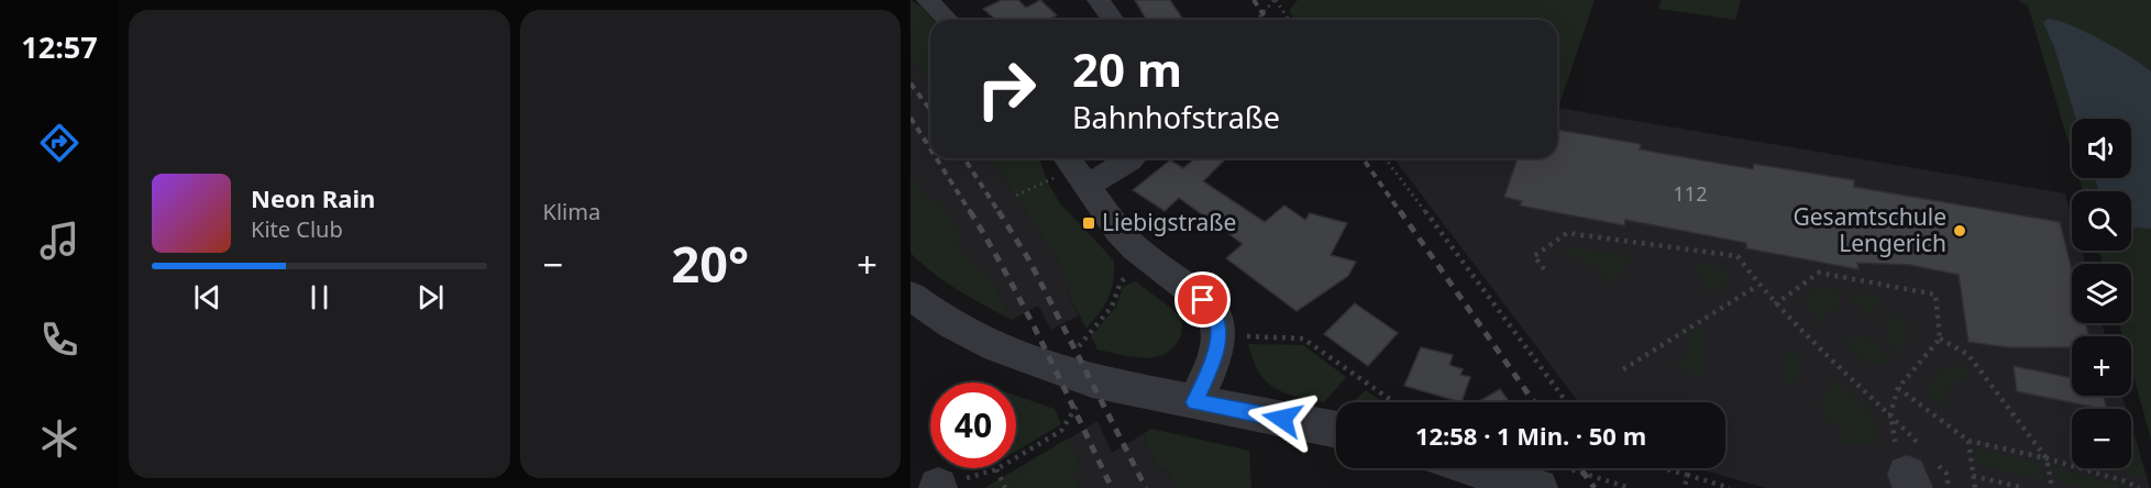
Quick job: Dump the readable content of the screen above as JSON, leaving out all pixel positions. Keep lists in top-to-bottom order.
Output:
{
  "places": {
    "transit": ["Liebigstraße"],
    "other": ["Gesamtschule Lengerich"]
  },
  "house_numbers": ["112"],
  "page": {
    "tabs": "12:57",
    "tile": "Klima",
    "turn": ["20 m", "Bahnhofstraße"],
    "map_buttons": ["+", "−"],
    "song": ["Neon Rain", "Kite Club"],
    "heat": ["−", "20°", "+"],
    "limit": "40",
    "trip": "12:58 · 1 Min. · 50 m"
  }
}
